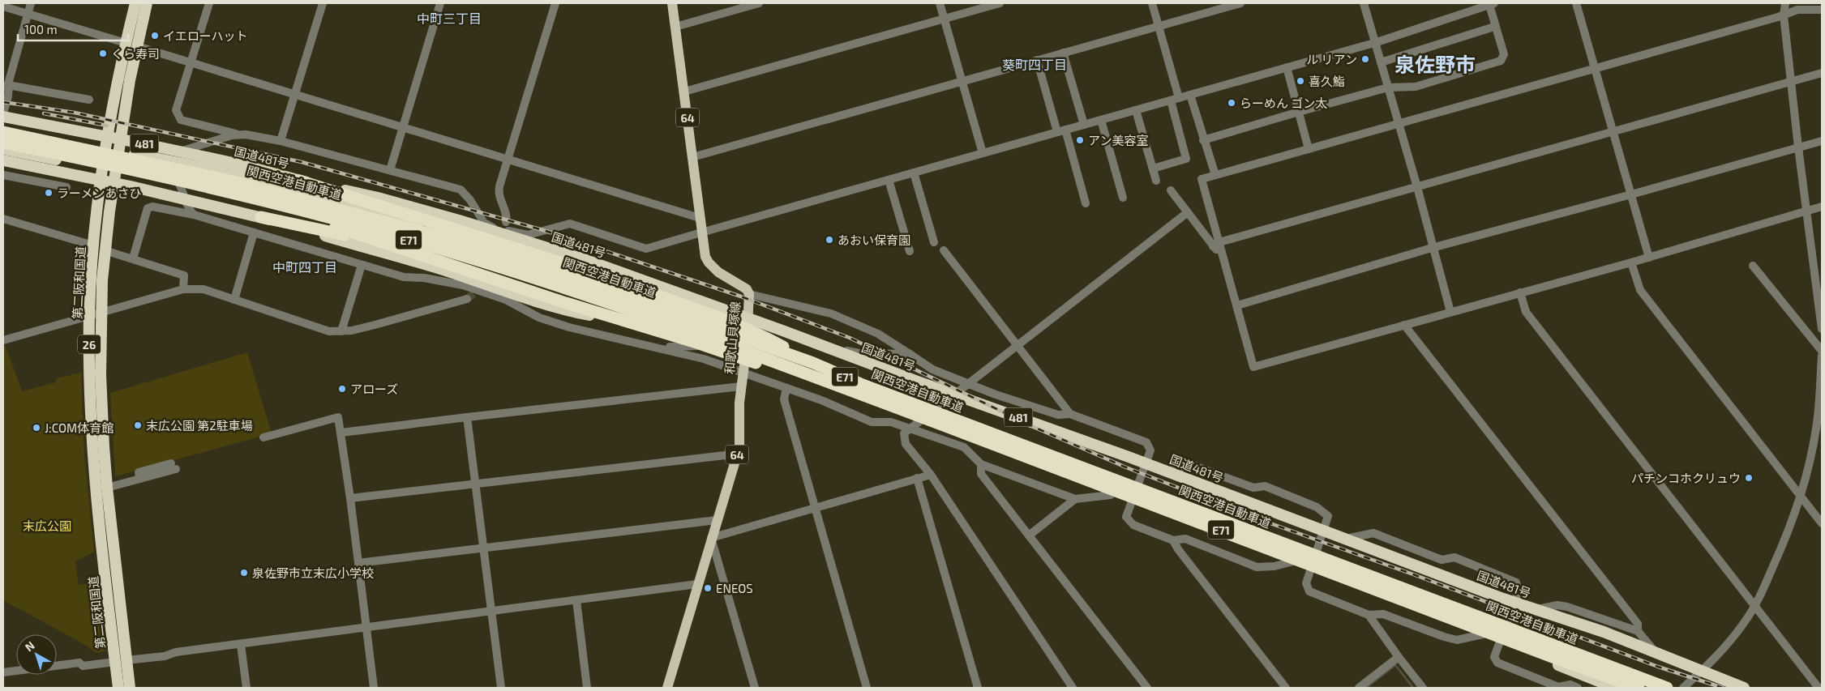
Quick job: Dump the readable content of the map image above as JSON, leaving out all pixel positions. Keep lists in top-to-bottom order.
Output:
{
  "streets": {
    "highway": [
      "481",
      "国道481号",
      "関西空港自動車道",
      "E71",
      "第二阪和国道",
      "26"
    ],
    "main road": ["64", "和歌山貝塚線"]
  },
  "crossings": [
    ["481", "国道481号"],
    ["481", "第二阪和国道"],
    ["国道481号", "和歌山貝塚線"]
  ],
  "districts": [
    "中町三丁目",
    "葵町四丁目",
    "泉佐野市",
    "中町四丁目"
  ],
  "parks": ["末広公園"],
  "places": [
    "イエローハット",
    "くら寿司",
    "ル リアン",
    "喜久鮨",
    "らーめん ゴン太",
    "アン美容室",
    "ラーメンあさひ",
    "あおい保育園",
    "アローズ",
    "末広公園 第2駐車場",
    "J:COM体育館",
    "パチンコホクリュウ",
    "泉佐野市立末広小学校",
    "ENEOS"
  ],
  "scale_bar": "100 m",
  "north": "top left"
}
